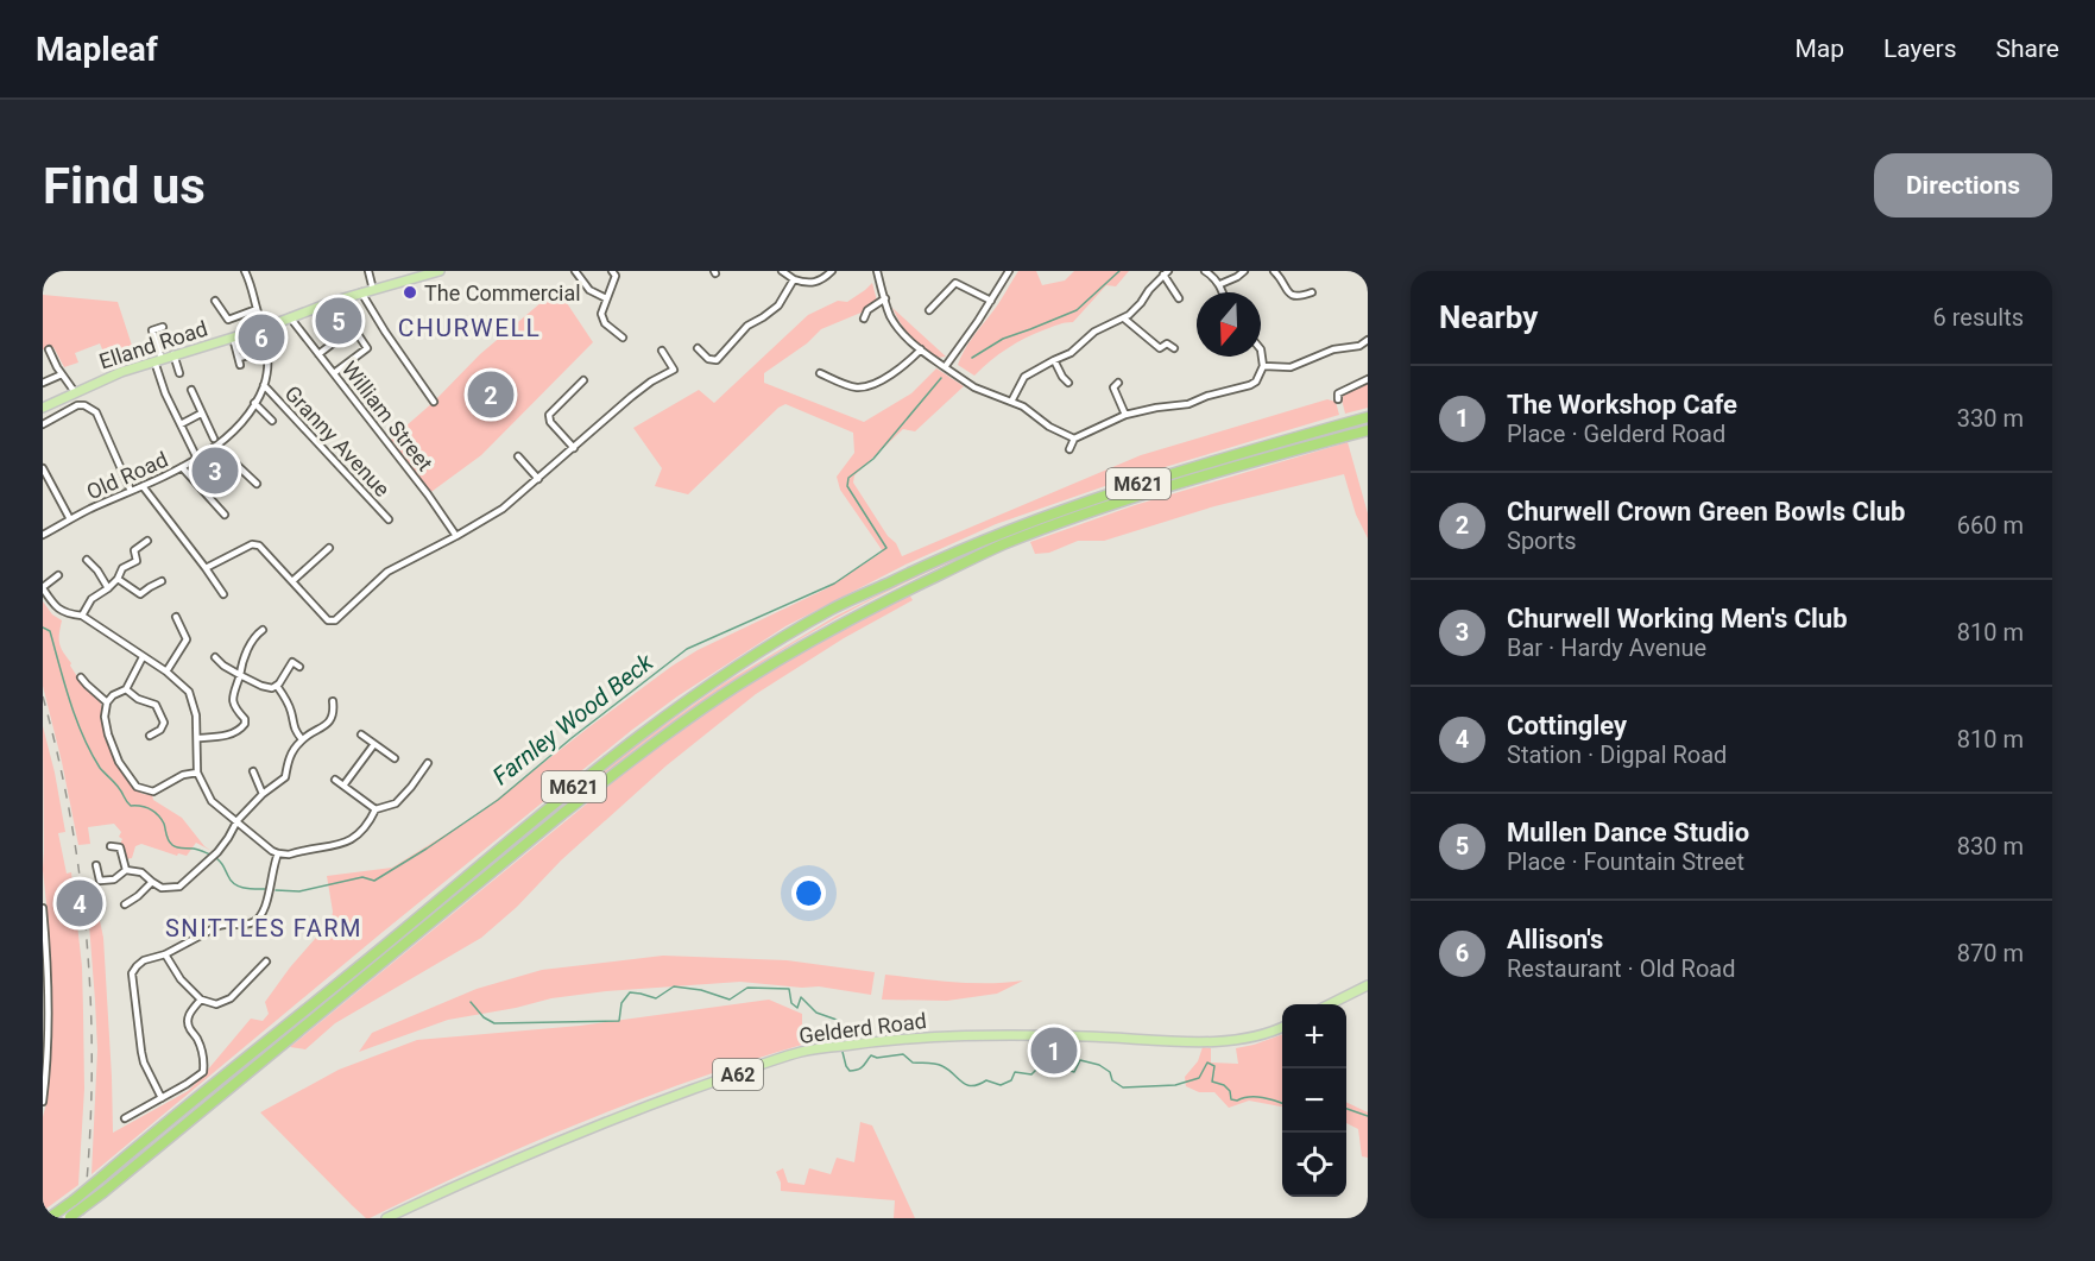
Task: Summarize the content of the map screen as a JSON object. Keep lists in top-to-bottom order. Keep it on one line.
{"streets":{"highway":["M621"],"main road":["Elland Road","Gelderd Road","A62"],"street":["William Street","Granny Avenue","Old Road"]},"crossings":[["Elland Road","William Street"],["Elland Road","Old Road"],["Granny Avenue","Old Road"]],"districts":["CHURWELL","SNITTLES FARM"],"water":["Farnley Wood Beck"],"places":["The Commercial"],"north":"bottom","page":{"header":"Mapleaf","nav":["Map","Layers","Share"],"buttons":"Directions","title":"Find us","heading":["Nearby","6 results"],"pins":["5","6","2","3","4","1"],"list":[{"mark":"1","name":"The Workshop Cafe","note":"Place · Gelderd Road","value":"330 m"},{"mark":"2","name":"Churwell Crown Green Bowls Club","note":"Sports","value":"660 m"},{"mark":"3","name":"Churwell Working Men's Club","note":"Bar · Hardy Avenue","value":"810 m"},{"mark":"4","name":"Cottingley","note":"Station · Digpal Road","value":"810 m"},{"mark":"5","name":"Mullen Dance Studio","note":"Place · Fountain Street","value":"830 m"},{"mark":"6","name":"Allison's","note":"Restaurant · Old Road","value":"870 m"}],"map_buttons":["+","−"]}}
